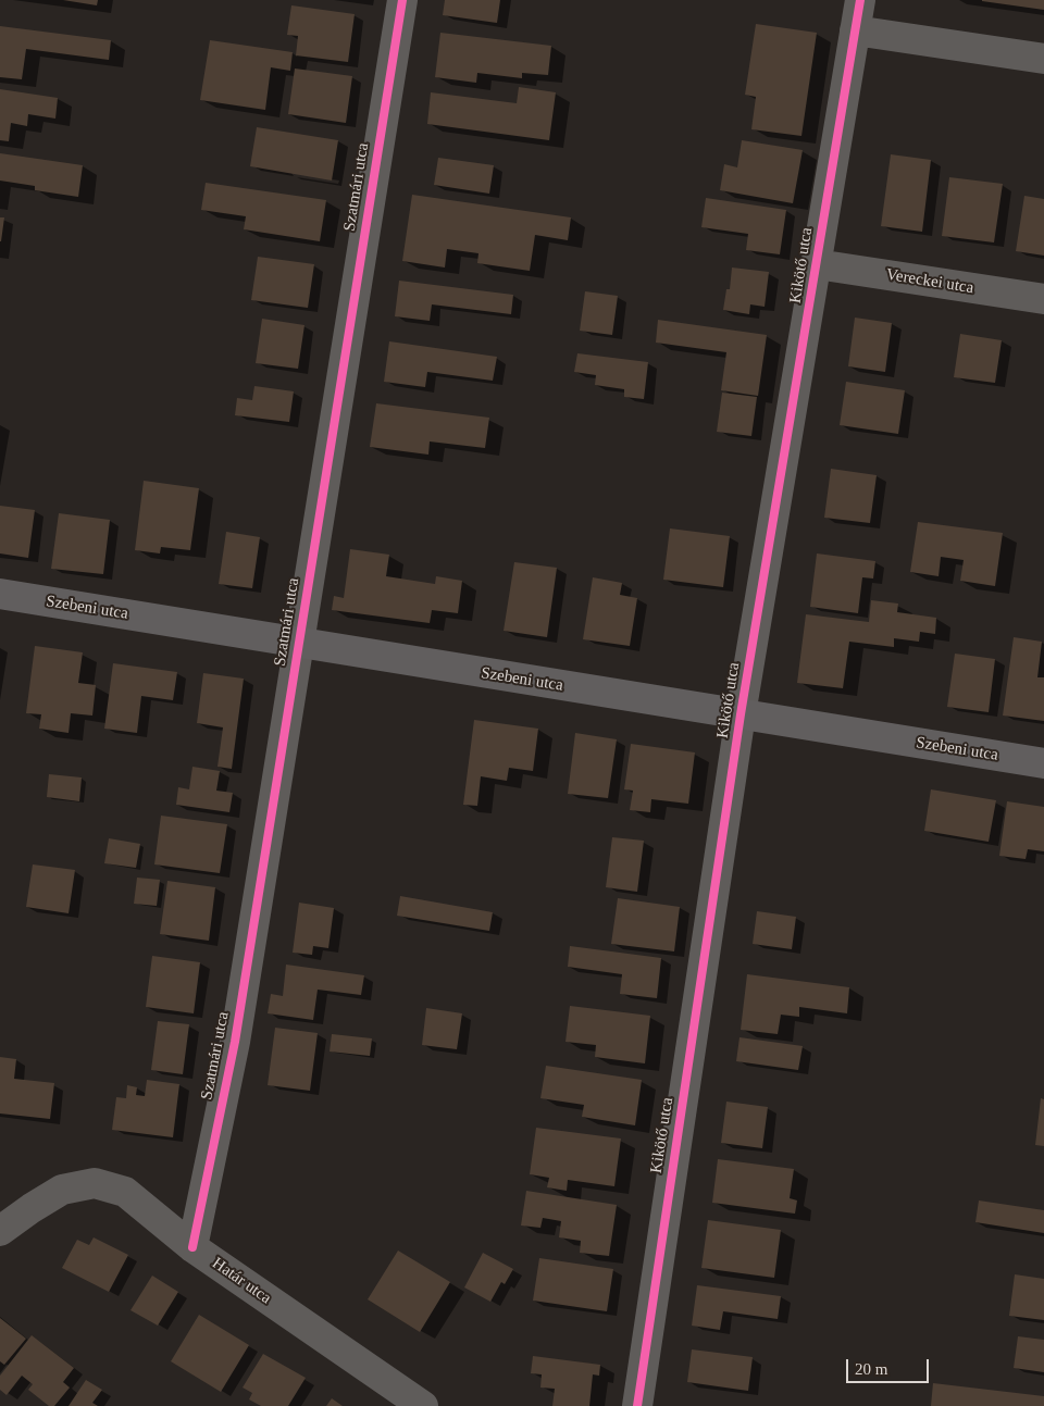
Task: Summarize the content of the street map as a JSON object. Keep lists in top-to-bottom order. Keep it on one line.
{"streets":{"street":["Szatmári utca","Kikötő utca","Vereckei utca","Szebeni utca","Határ utca"]},"crossings":[["Szatmári utca","Szebeni utca"],["Szatmári utca","Határ utca"],["Kikötő utca","Vereckei utca"],["Kikötő utca","Szebeni utca"]],"scale_bar":"20 m"}
